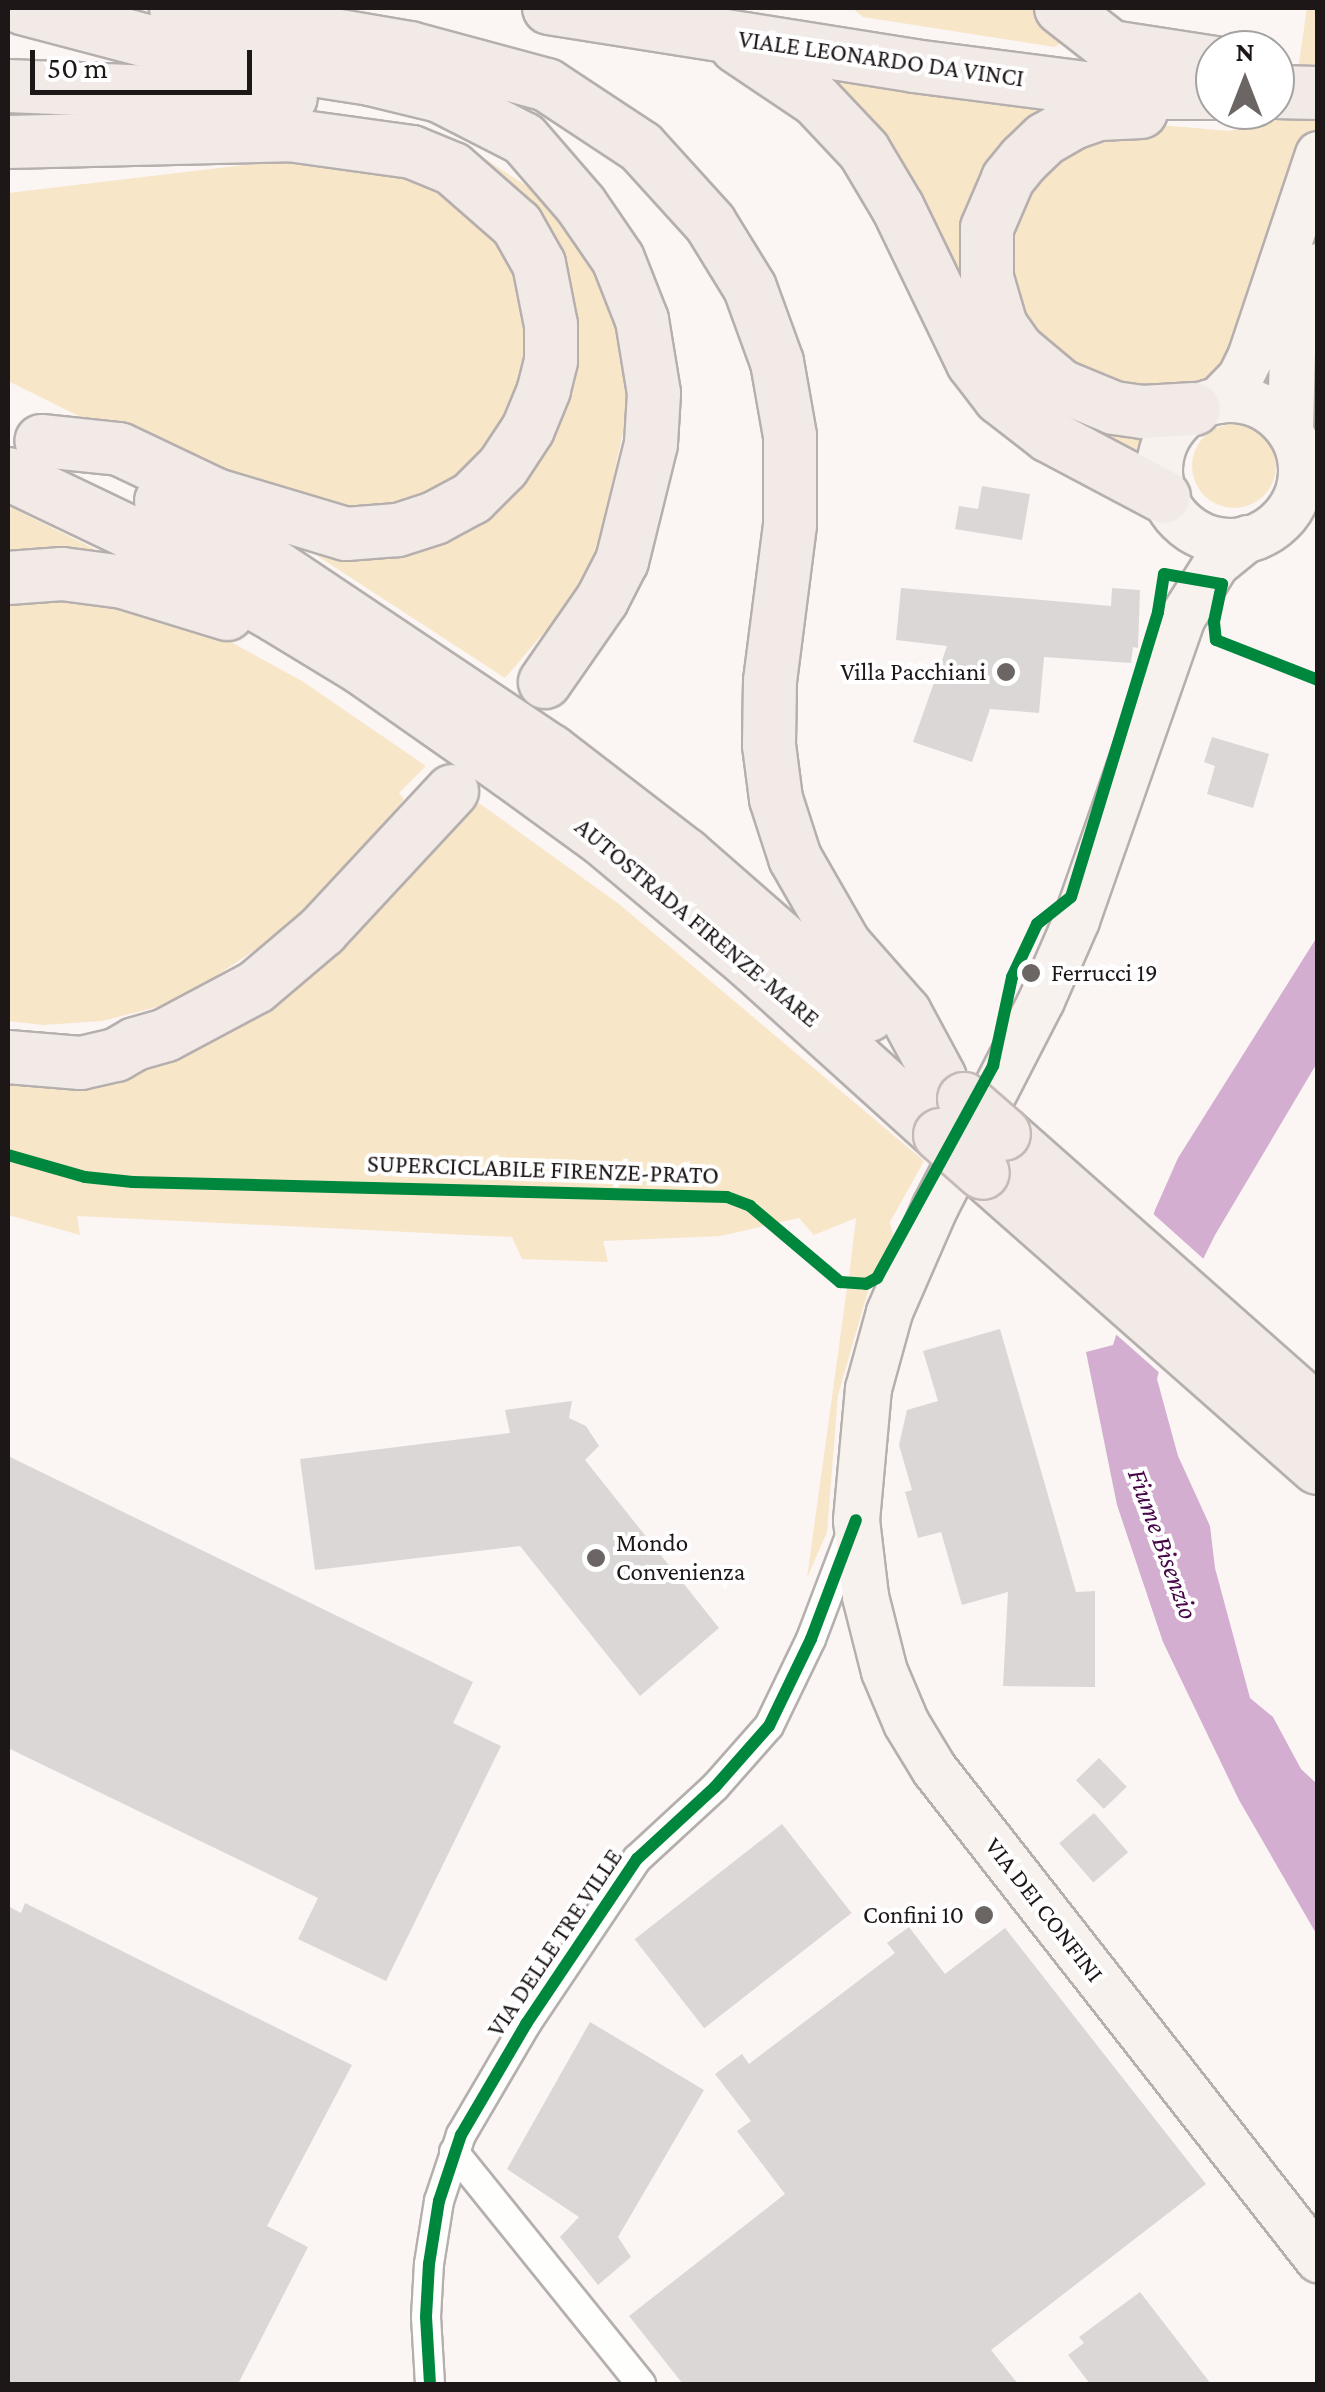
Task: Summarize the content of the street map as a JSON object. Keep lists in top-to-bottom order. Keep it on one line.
{"streets":{"highway":["VIALE LEONARDO DA VINCI","AUTOSTRADA FIRENZE-MARE"],"main road":["VIA DEI CONFINI"],"street":["VIA DELLE TRE VILLE"],"cycle path":["SUPERCICLABILE FIRENZE-PRATO"]},"crossings":[["VIA DEI CONFINI","VIA DELLE TRE VILLE"]],"water":["Fiume Bisenzio"],"places":["Villa Pacchiani","Ferrucci 19","Mondo Convenienza","Confini 10"],"scale_bar":"50 m","north":"top"}
